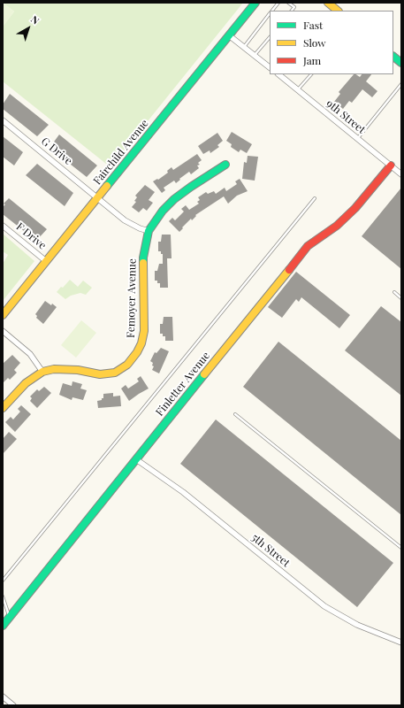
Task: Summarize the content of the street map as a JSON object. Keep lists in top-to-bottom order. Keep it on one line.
{"streets":{"street":["9th Street","G Drive","Fairchild Avenue","F Drive","Femoyer Avenue","Finletter Avenue","5th Street"]},"crossings":[["9th Street","Finletter Avenue"],["G Drive","Fairchild Avenue"],["G Drive","Femoyer Avenue"],["Fairchild Avenue","F Drive"],["Finletter Avenue","5th Street"]],"legend":["Fast","Slow","Jam"],"north":"top right"}
